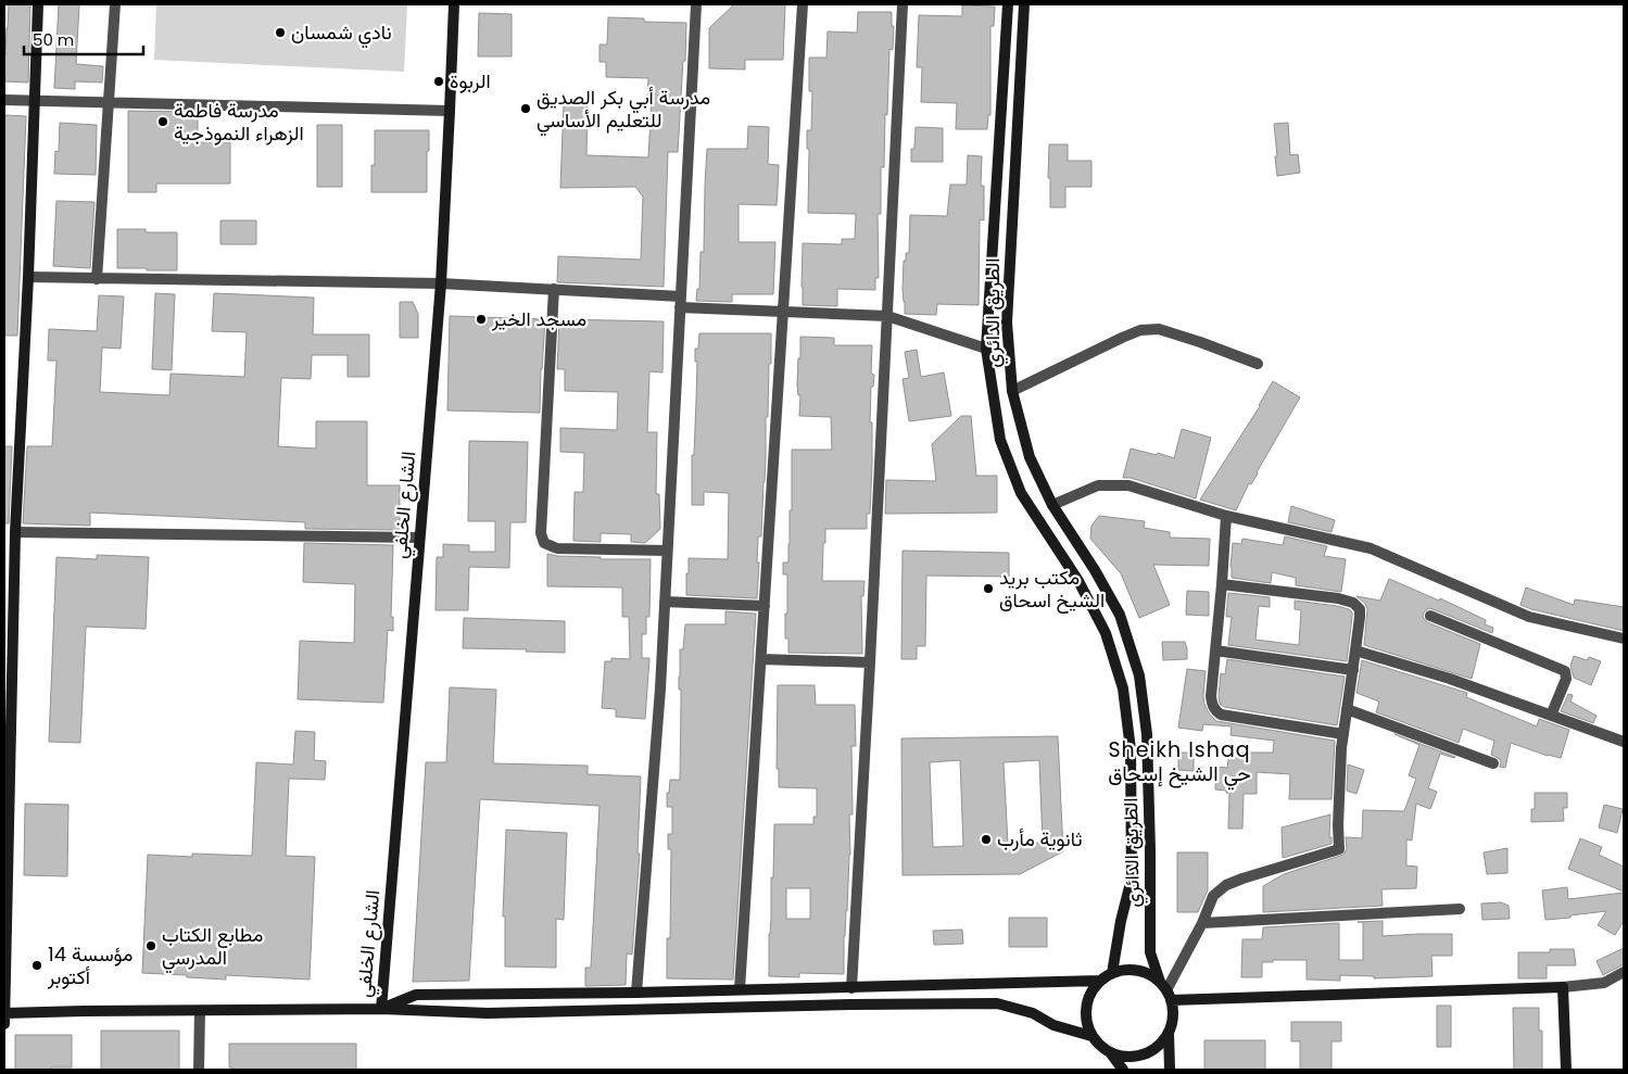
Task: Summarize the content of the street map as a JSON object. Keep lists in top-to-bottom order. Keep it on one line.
{"streets":{"street":["الطريق الدائري","الشارع الخلفي"]},"districts":["Sheikh Ishaq حي الشيخ إسحاق"],"places":["نادي شمسان","الربوة","مدرسة أبي بكر الصديق للتعليم الأساسي","مدرسة فاطمة الزهراء النموذجية","مسجد الخير","مكتب بريد الشيخ اسحاق","ثانوية مأرب","مطابع الكتاب المدرسي","مؤسسة 14 أكتوبر"],"scale_bar":"50 m"}
